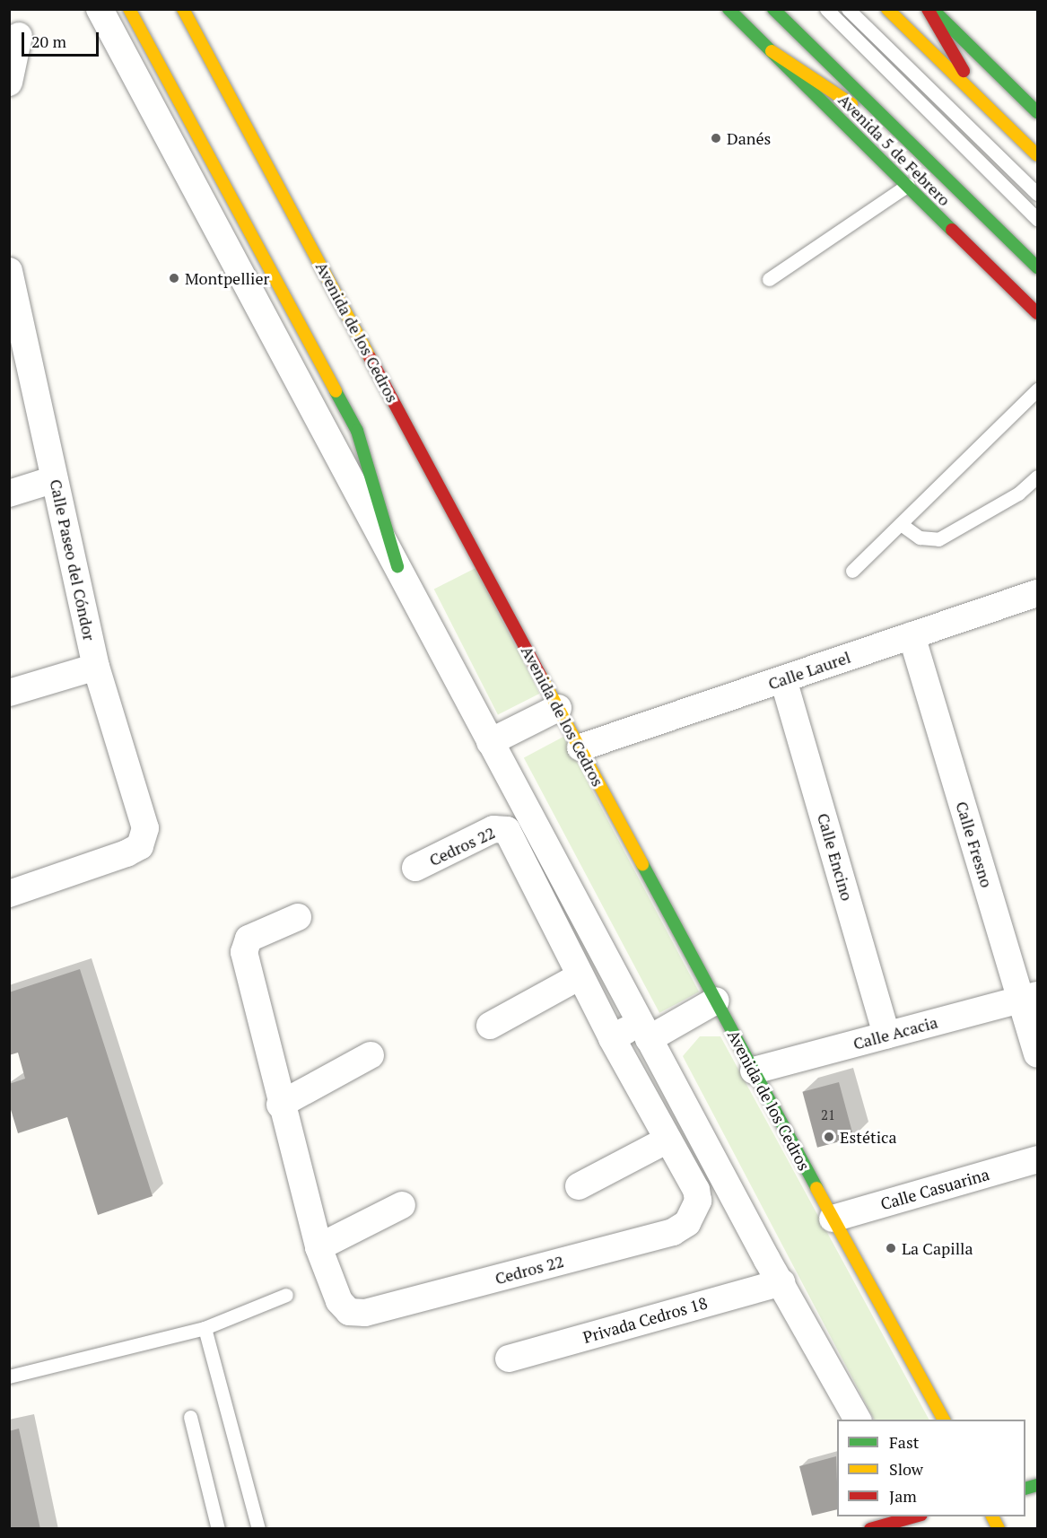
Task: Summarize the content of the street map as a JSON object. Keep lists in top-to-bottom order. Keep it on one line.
{"streets":{"main road":["Avenida 5 de Febrero","Avenida de los Cedros"],"street":["Calle Paseo del Cóndor","Calle Laurel","Calle Fresno","Cedros 22","Calle Encino","Calle Acacia","Calle Casuarina","Privada Cedros 18"]},"crossings":[["Avenida de los Cedros","Calle Laurel"],["Avenida de los Cedros","Calle Acacia"],["Avenida de los Cedros","Calle Casuarina"],["Calle Laurel","Calle Fresno"],["Calle Laurel","Calle Encino"],["Calle Fresno","Calle Acacia"],["Calle Encino","Calle Acacia"]],"places":["Danés","Montpellier","Estética","La Capilla"],"house_numbers":["21"],"legend":["Fast","Slow","Jam"],"scale_bar":"20 m"}
